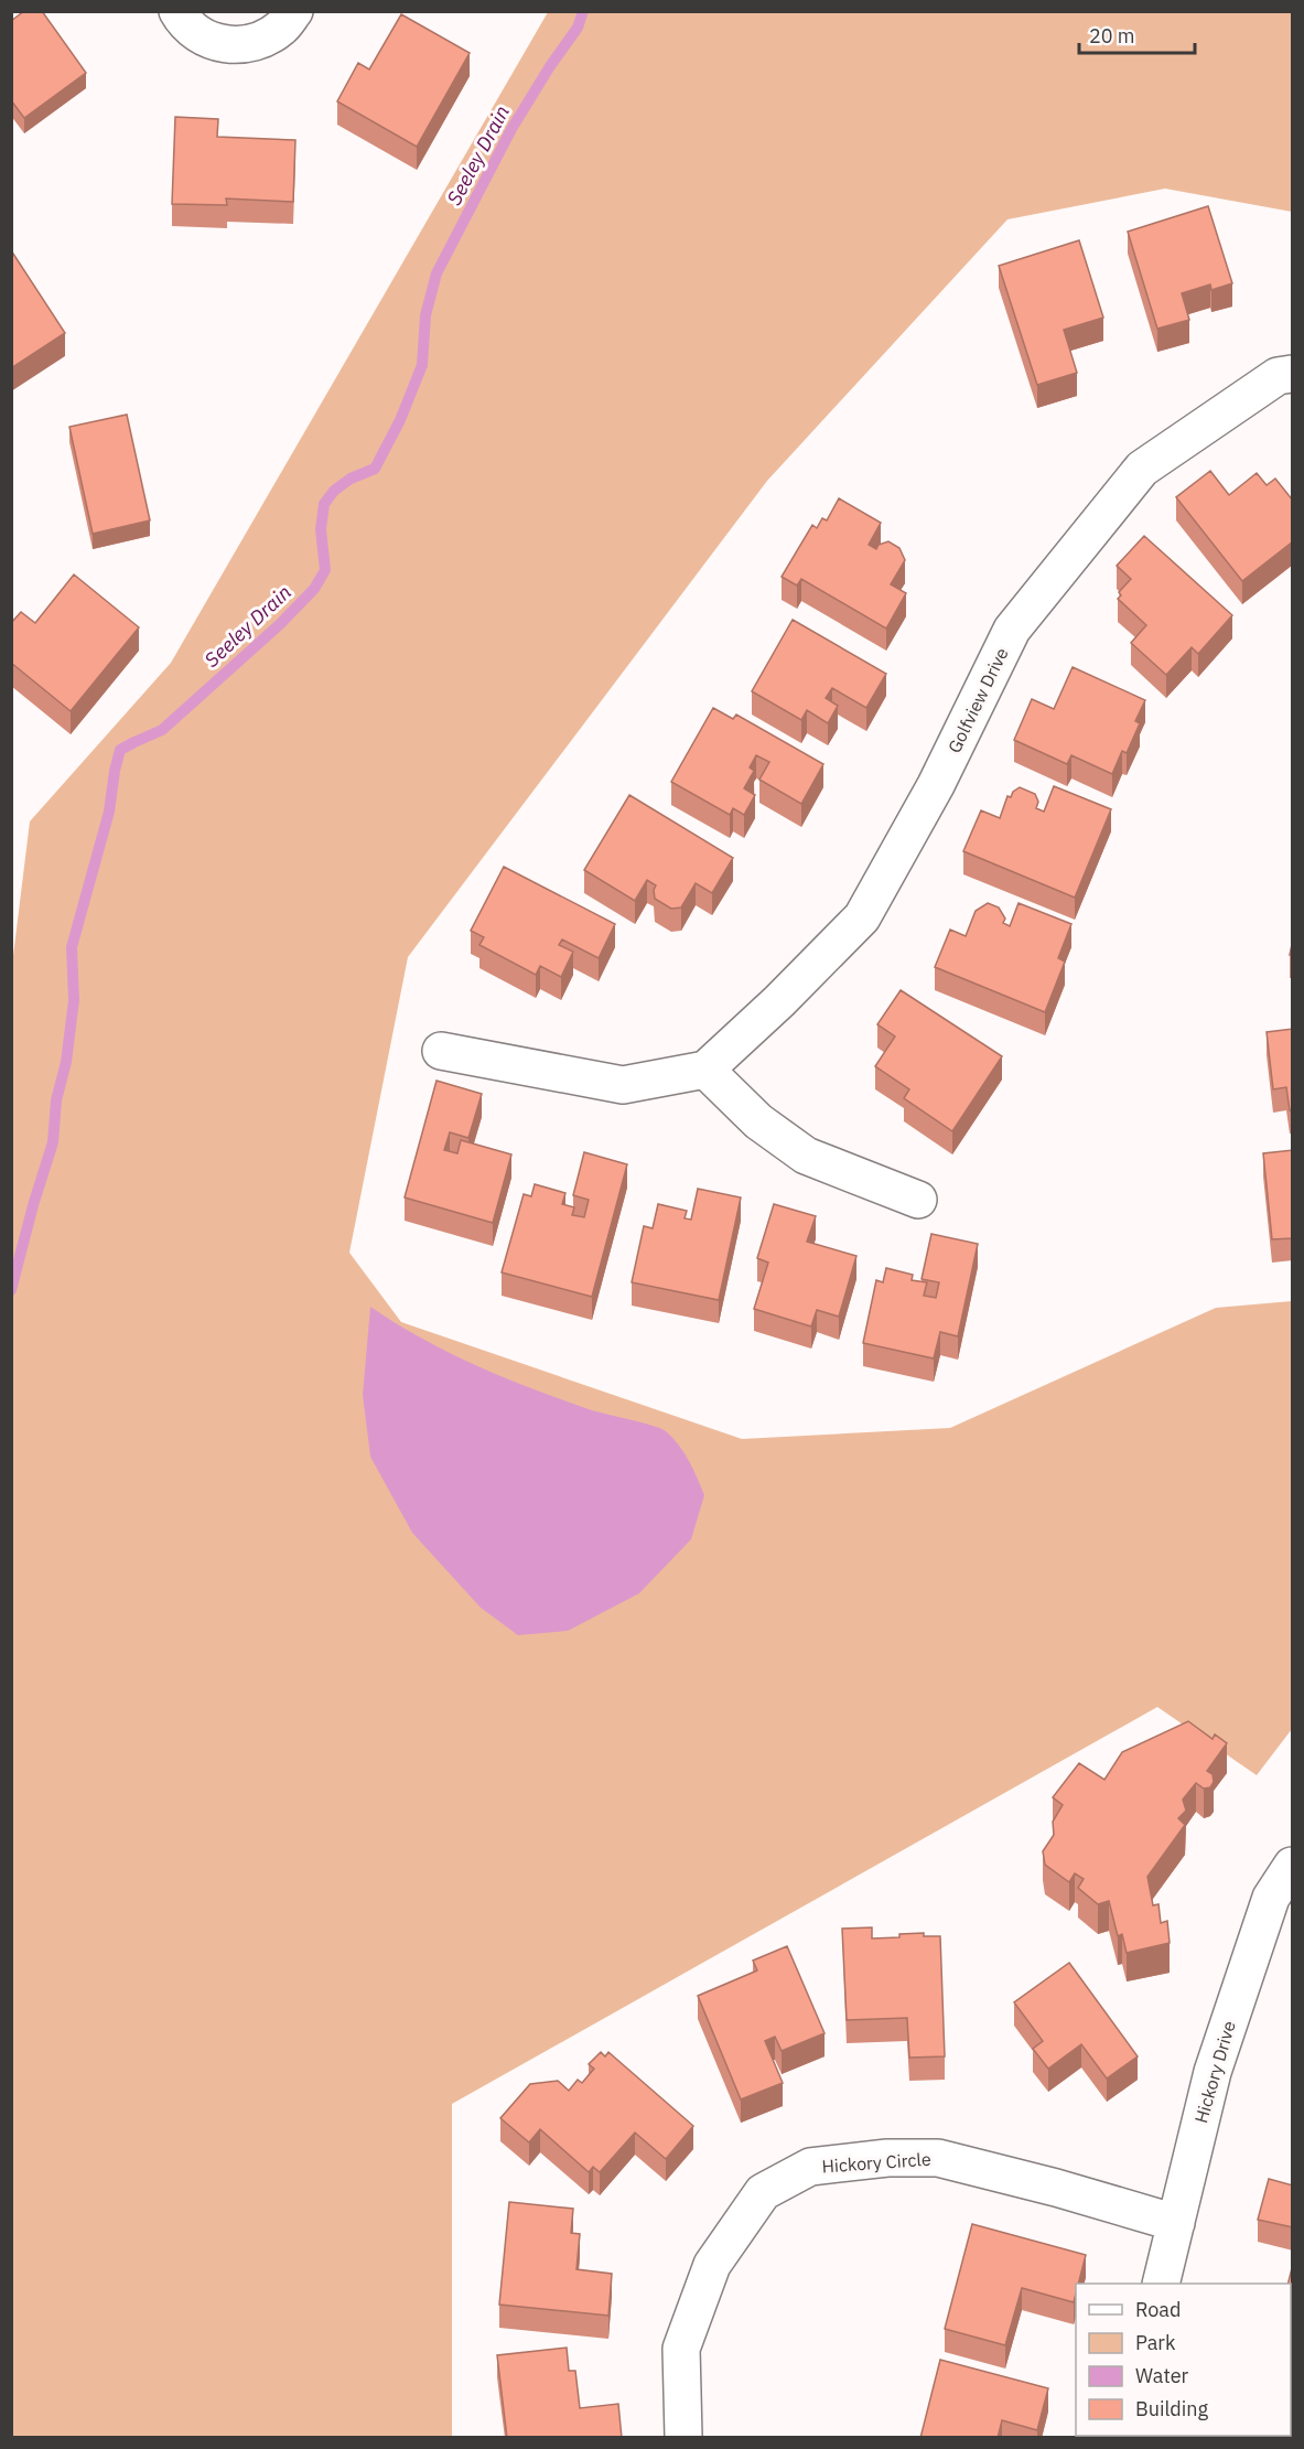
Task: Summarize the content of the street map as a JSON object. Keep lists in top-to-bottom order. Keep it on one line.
{"streets":{"street":["Golfview Drive","Hickory Drive","Hickory Circle"]},"crossings":[["Hickory Drive","Hickory Circle"]],"water":["Seeley Drain"],"legend":["Road","Park","Water","Building"],"scale_bar":"20 m"}
